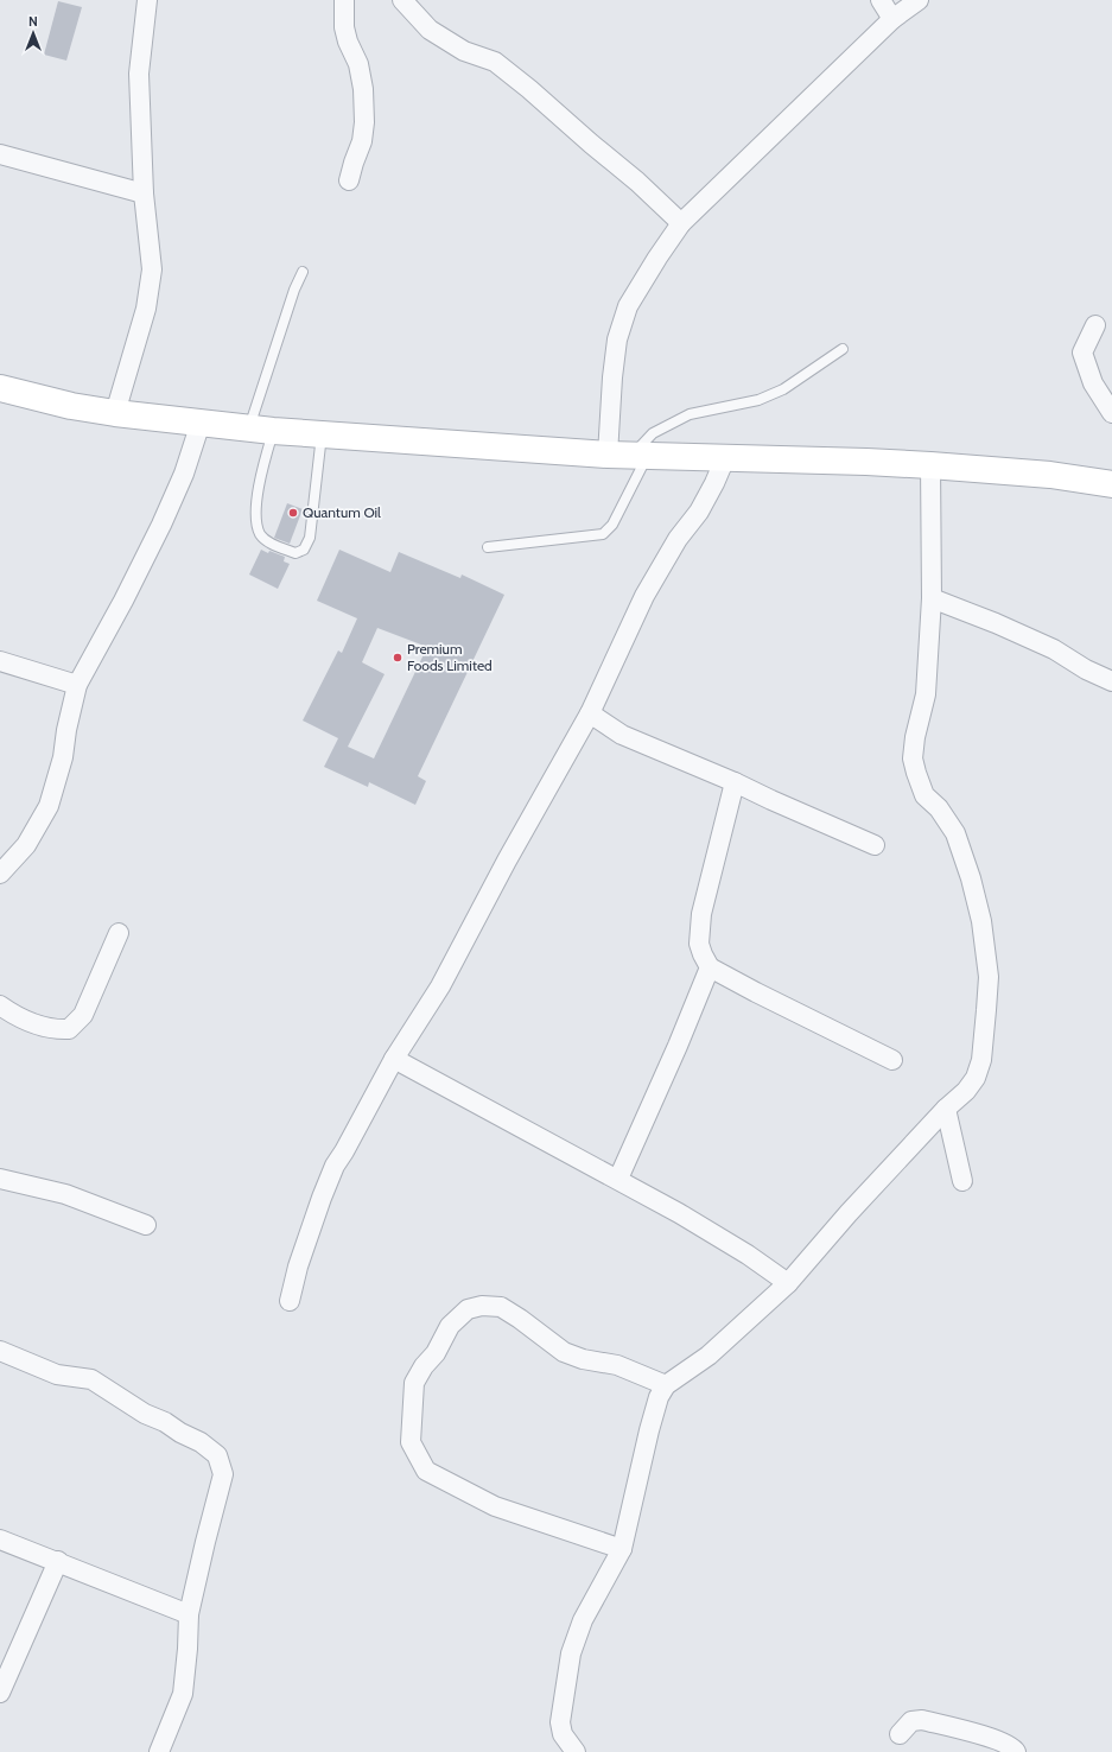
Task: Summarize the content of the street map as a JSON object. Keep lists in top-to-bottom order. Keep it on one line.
{"places":["Quantum Oil","Premium Foods Limited"],"north":"top"}
